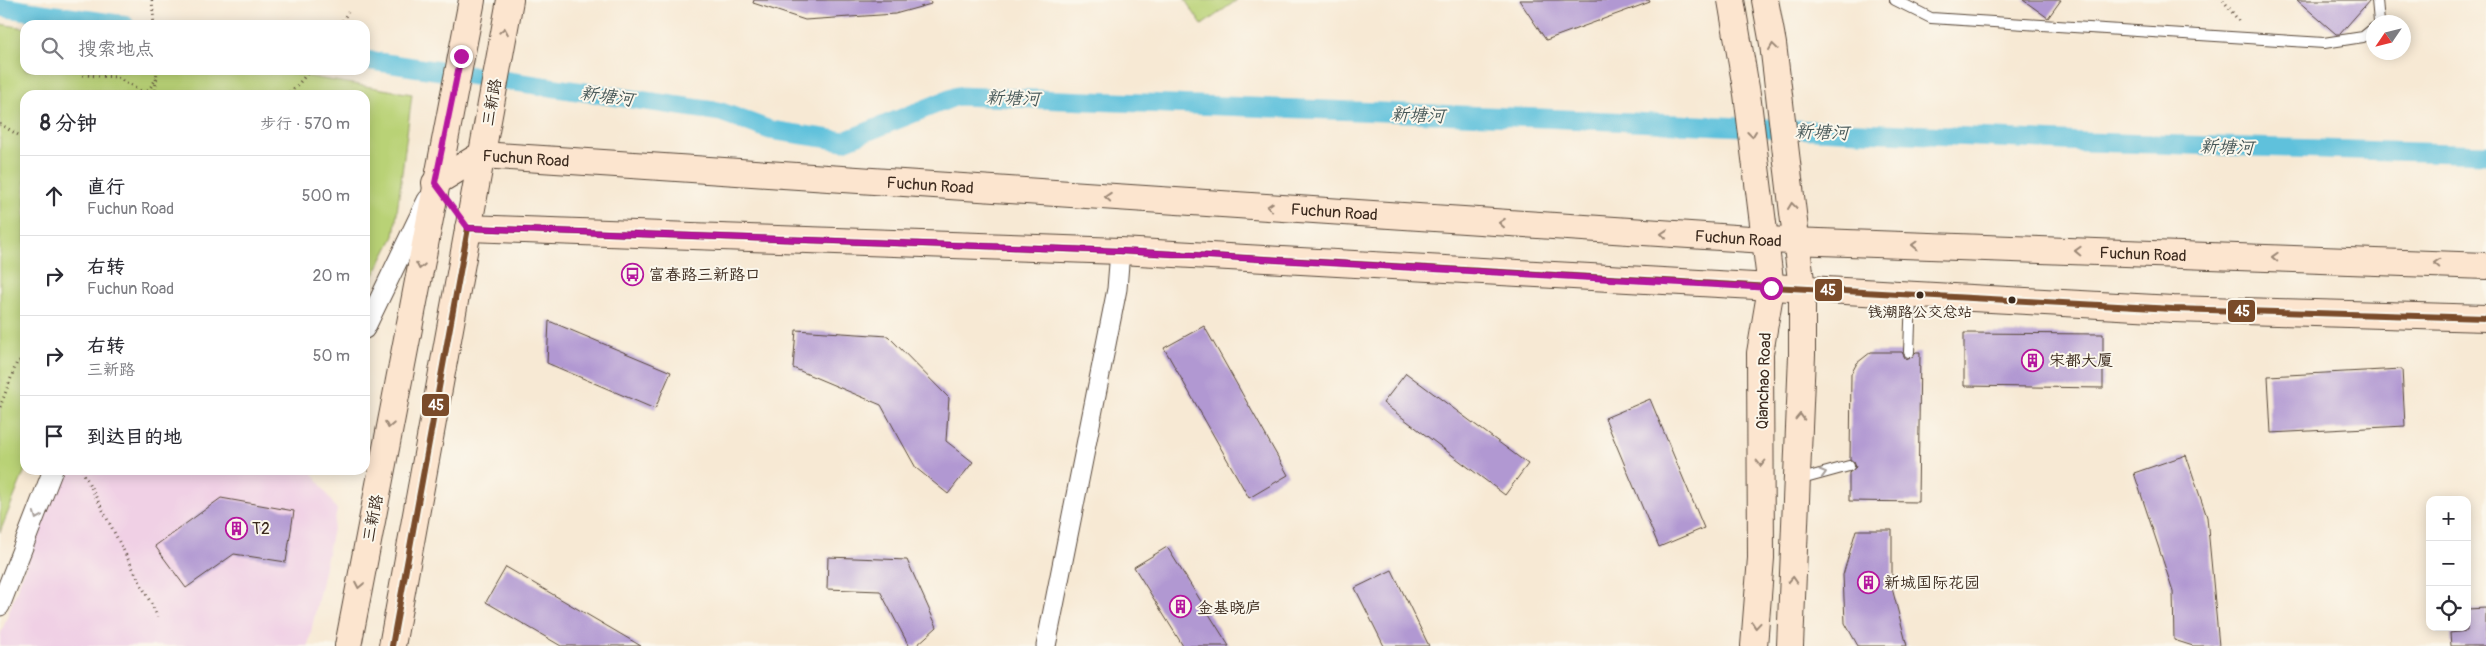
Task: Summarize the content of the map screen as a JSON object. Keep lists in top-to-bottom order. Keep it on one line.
{"streets":{"main road":["三新路","Fuchun Road","Qianchao Road"]},"crossings":[["三新路","Fuchun Road"],["Fuchun Road","Qianchao Road"]],"water":["新塘河"],"places":{"bus stop":["富春路三新路口"],"other":["钱潮路公交总站"],"building":["宋都大厦","T2","新城国际花园","金基晓庐"]},"lines":["transit line 45"],"north":"bottom left","page":{"search":"搜索地点","heading":["8 分钟","步行 · 570 m"],"list":[["直行","Fuchun Road","500 m"],["右转","Fuchun Road","20 m"],["右转","三新路","50 m"],"到达目的地"],"map_buttons":["+","−"]}}
